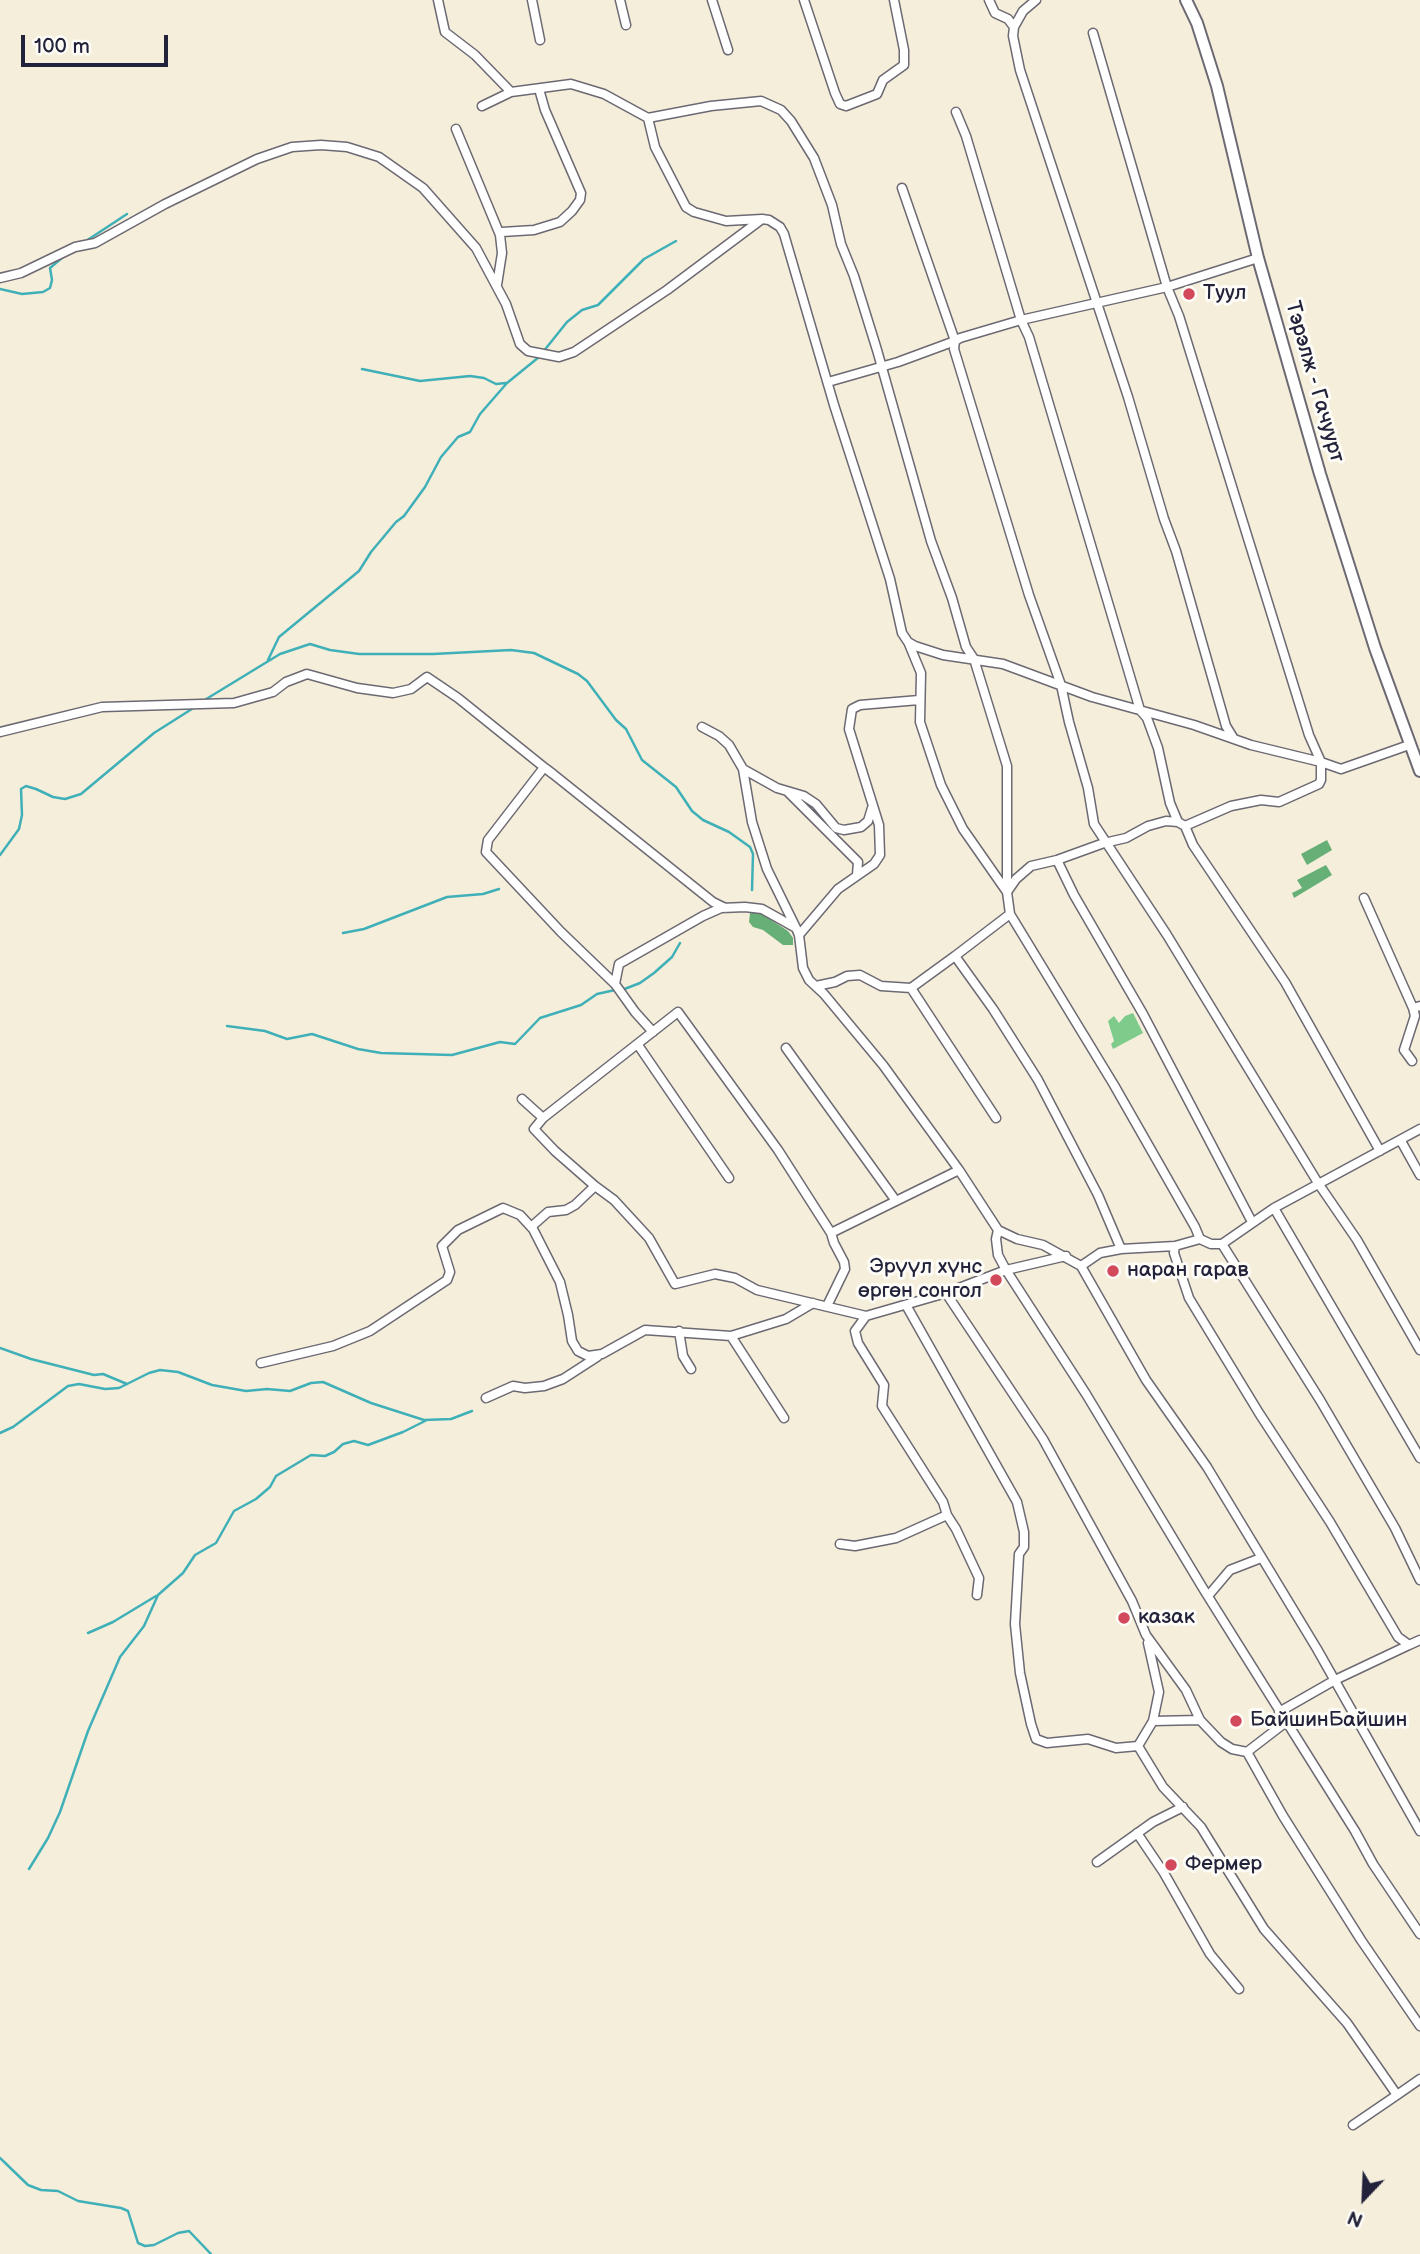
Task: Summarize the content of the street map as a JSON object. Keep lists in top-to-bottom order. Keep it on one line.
{"streets":{"main road":["Тэрэлж - Гачуурт"]},"places":["Туул","наран гарав","Эрүүл хүнс өргөн сонгол","казак","БайшинБайшин","Фермер"],"scale_bar":"100 m","north":"bottom left"}
